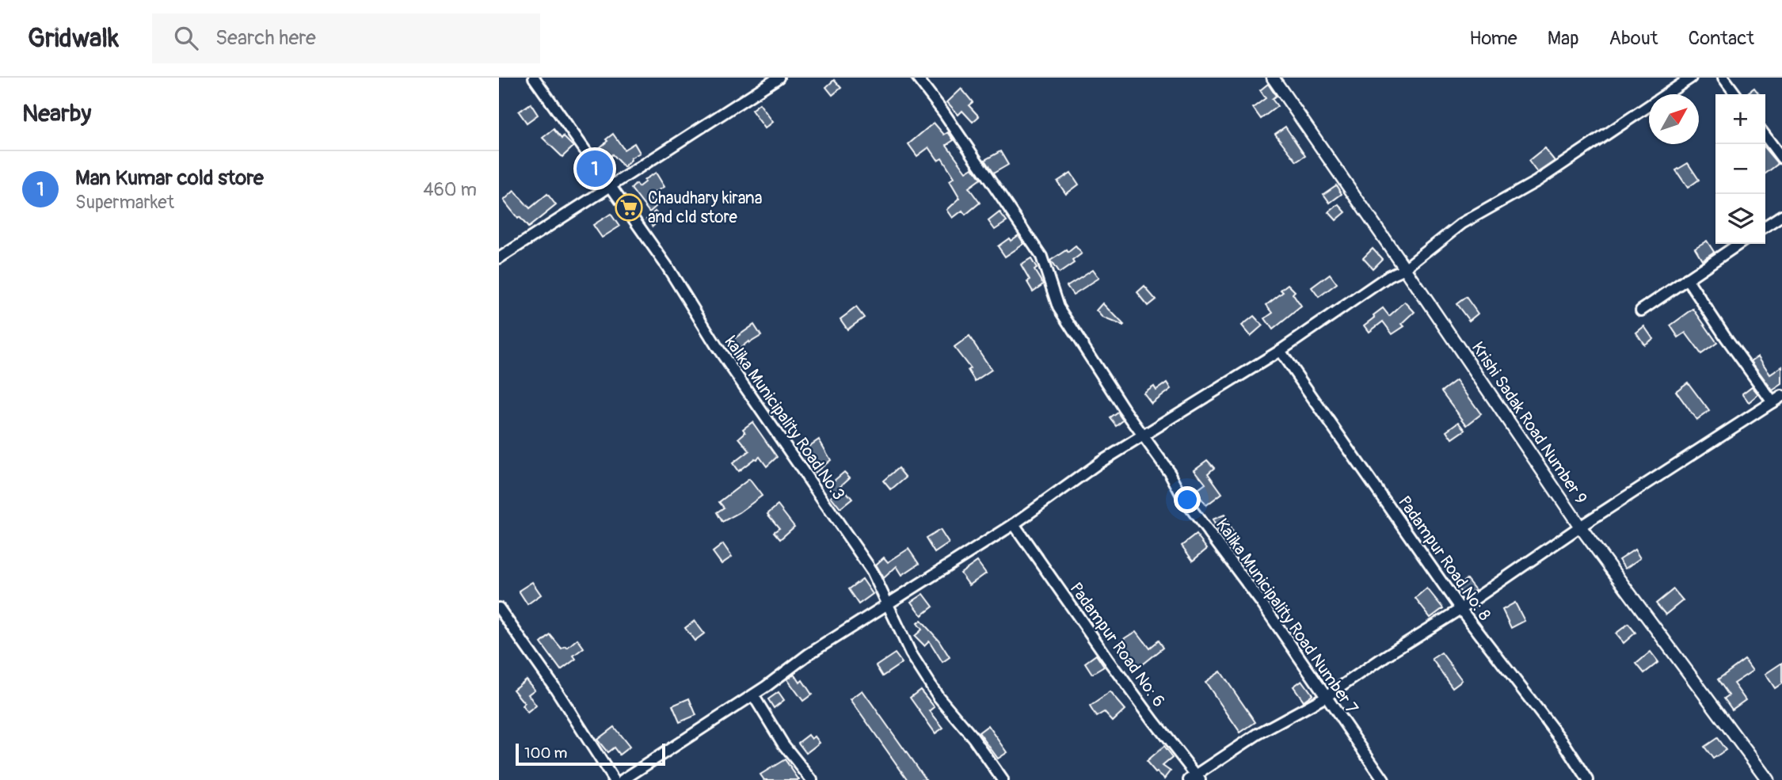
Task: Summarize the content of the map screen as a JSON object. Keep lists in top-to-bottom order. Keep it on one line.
{"streets":{"street":["kalika Municipality Road No.3","Krishi Sadak Road Number 9","Padampur Road No: 8","Kalika Municipality Road Number 7","Padampur Road No: 6"]},"places":{"supermarket":["Chaudhary kirana and cld store"]},"scale_bar":"100 m","north":"top right","page":{"header":"Gridwalk","search":"Search here","nav":["Home","Map","About","Contact"],"heading":"Nearby","map_buttons":["+","−"],"pins":"1","list":[{"mark":"1","name":"Man Kumar cold store","note":"Supermarket","value":"460 m"}],"scale":"100 m"}}
